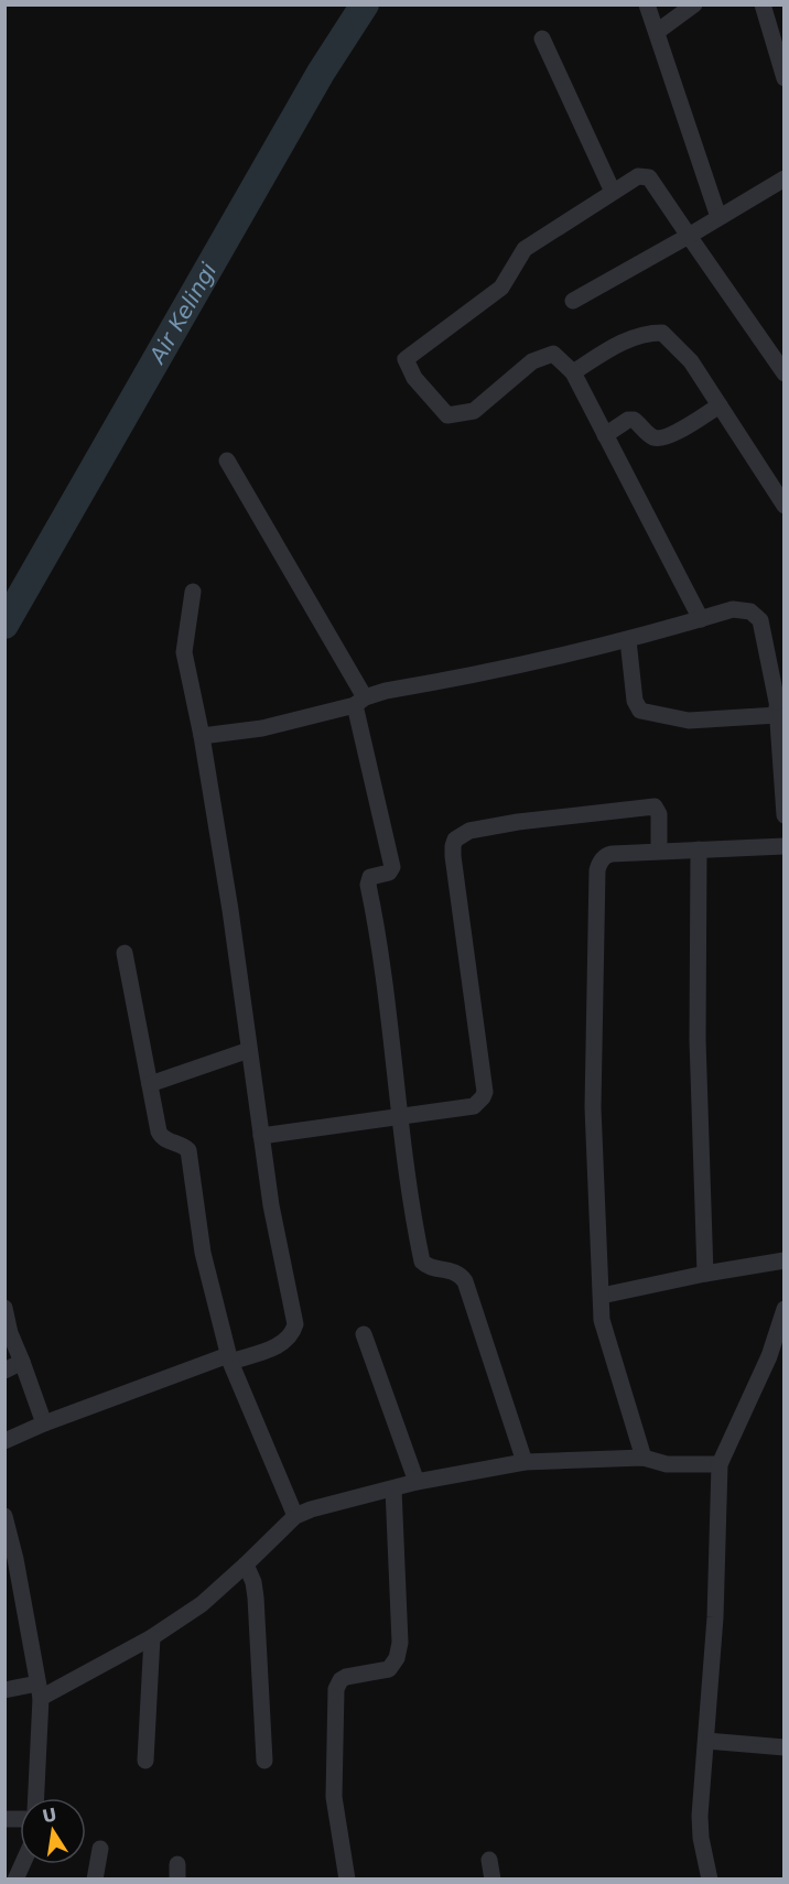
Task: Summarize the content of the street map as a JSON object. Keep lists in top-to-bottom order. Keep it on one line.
{"water":["Air Kelingi"],"north":"top"}
